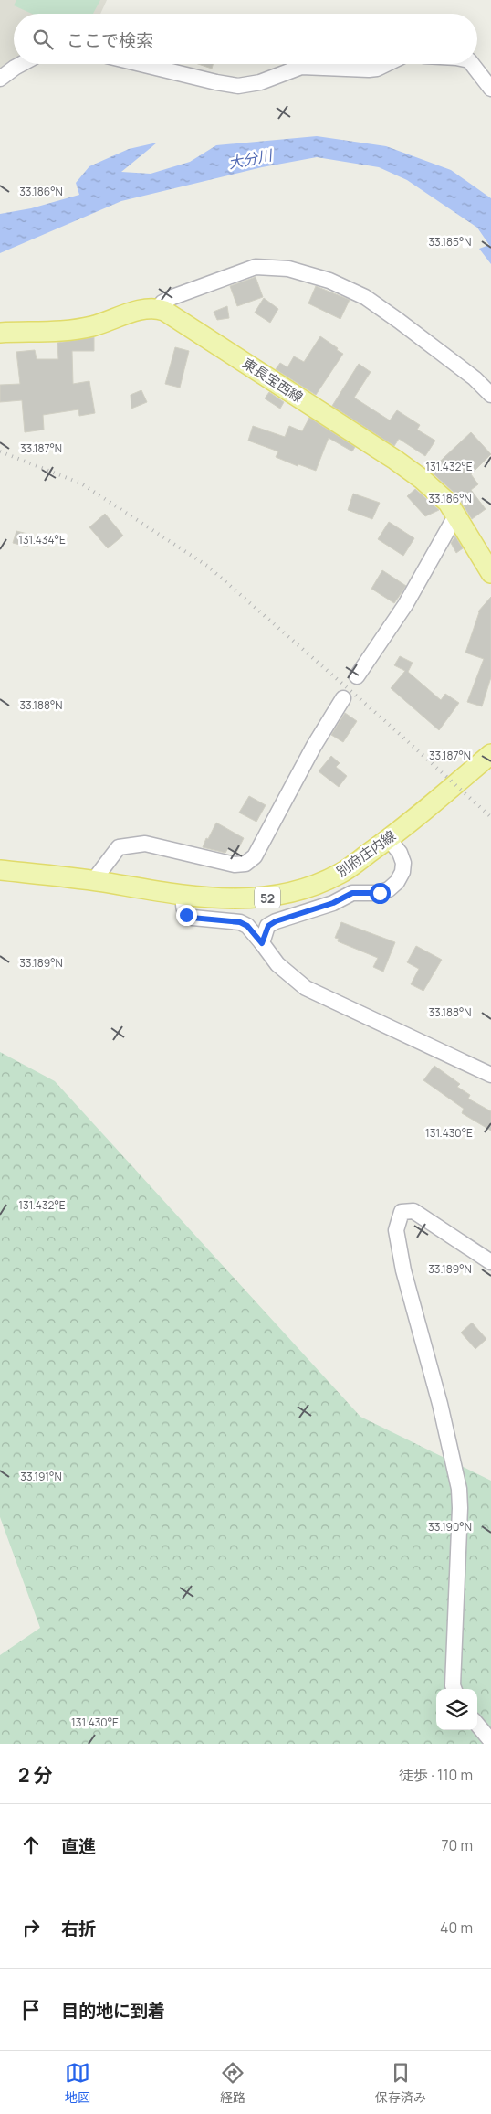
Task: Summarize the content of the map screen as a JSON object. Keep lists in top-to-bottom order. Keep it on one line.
{"streets":{"main road":["東長宝西線","別府庄内線","52"]},"water":["大分川"],"page":{"search":"ここで検索","heading":["2 分","徒歩 · 110 m"],"list":[["直進","70 m"],["右折","40 m"],"目的地に到着"],"nav":["地図","経路","保存済み"]},"coordinates":["33.186°N","33.185°N","33.187°N","131.432°E","131.434°E","33.188°N","33.189°N","131.430°E","33.191°N","33.190°N"]}
